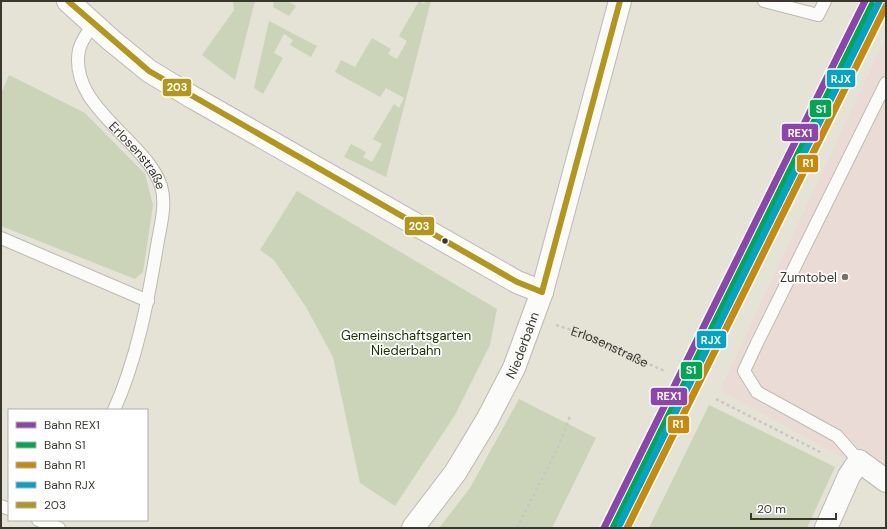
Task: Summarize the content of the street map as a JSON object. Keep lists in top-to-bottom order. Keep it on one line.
{"streets":{"street":["Niederbahn"],"lane":["Erlosenstraße"]},"parks":["Gemeinschaftsgarten Niederbahn"],"places":["Zumtobel"],"lines":["rail line REX1","transit line 203","rail line RJX","rail line S1","rail line R1"],"legend":["Bahn REX1","Bahn S1","Bahn R1","Bahn RJX","203"],"scale_bar":"20 m"}
